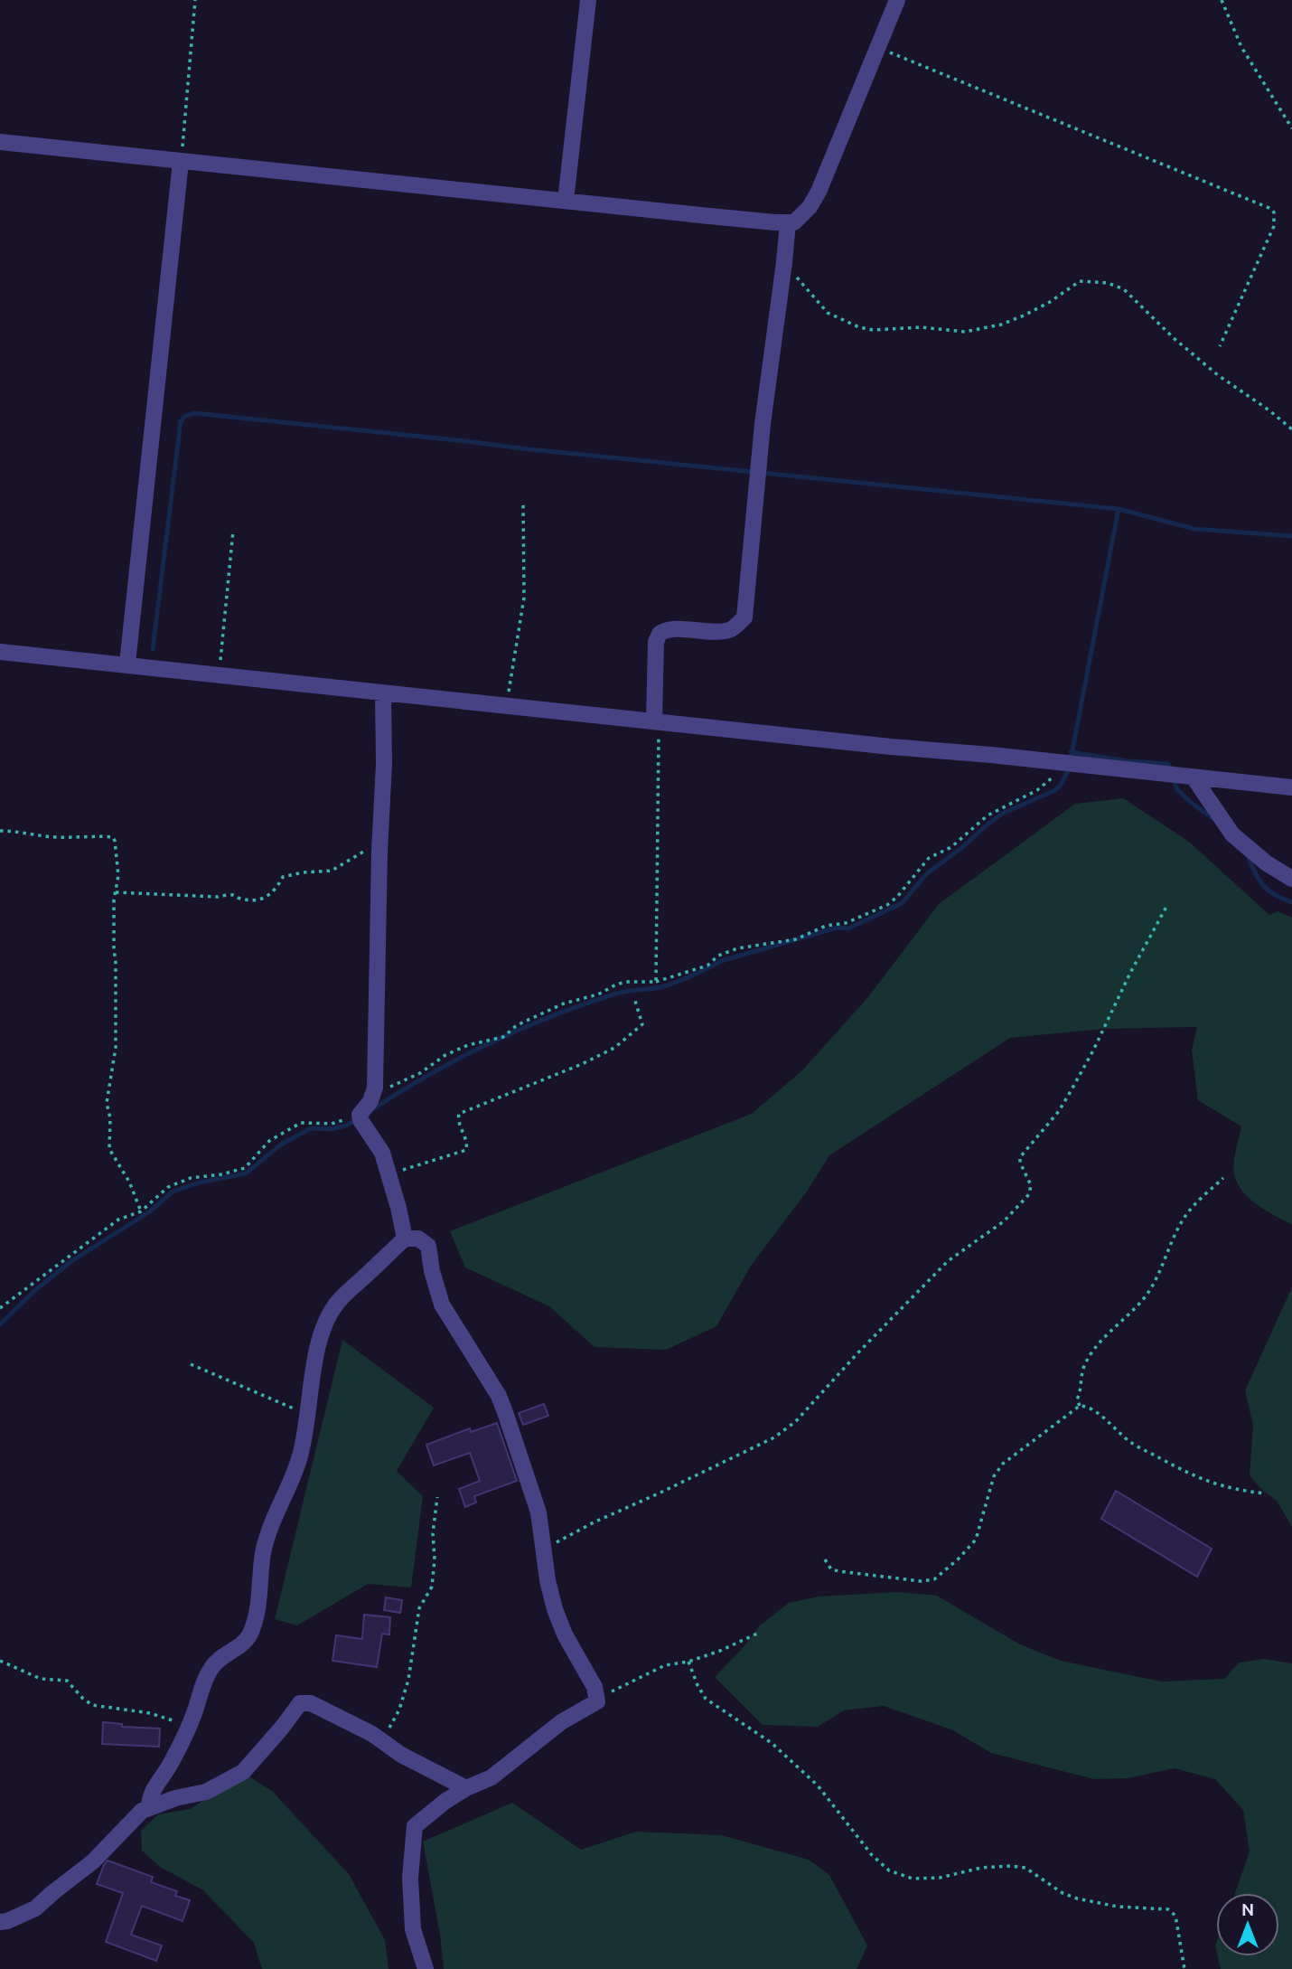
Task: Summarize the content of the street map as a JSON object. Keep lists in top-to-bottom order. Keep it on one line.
{"north":"top"}
